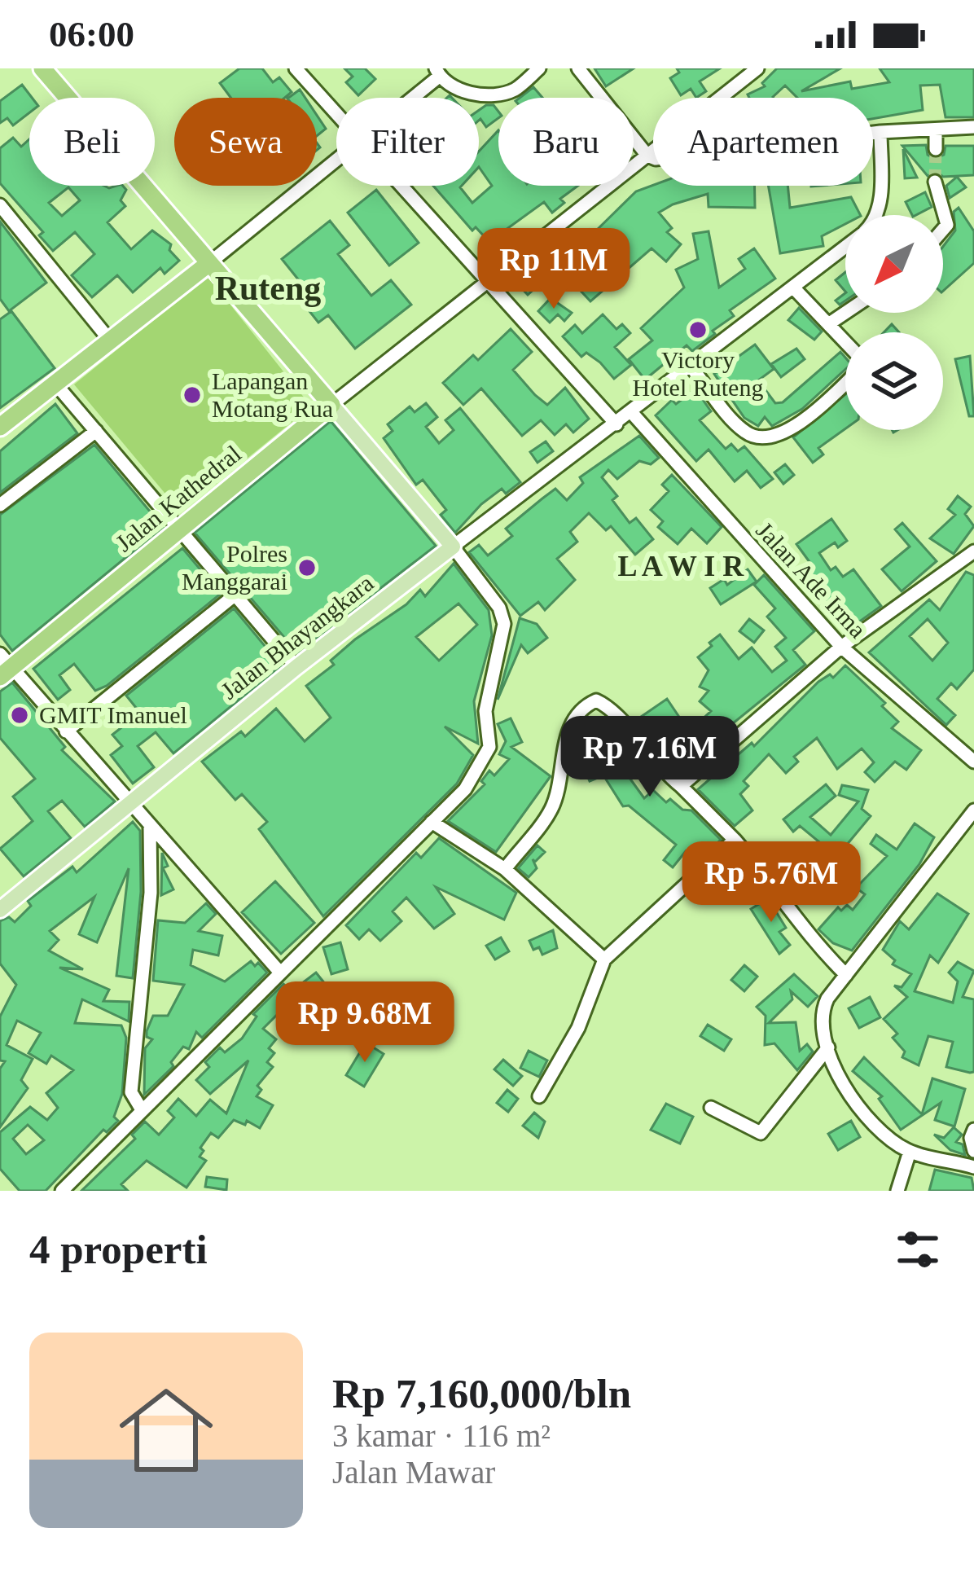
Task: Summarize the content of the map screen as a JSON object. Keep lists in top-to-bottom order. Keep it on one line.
{"streets":{"highway":["Jalan Kathedral"],"main road":["Jalan Bhayangkara"],"street":["Jalan Ade Irma"]},"crossings":[["Jalan Ade Irma","Jalan Bhayangkara"]],"districts":["Ruteng","L A W I R"],"places":["Victory Hotel Ruteng","Lapangan Motang Rua","Polres Manggarai","GMIT Imanuel"],"north":"bottom left","page":{"status":"06:00","chip":["Beli","Sewa","Filter","Baru","Apartemen"],"price":["Rp 11M","Rp 7.16M","Rp 5.76M","Rp 9.68M"],"heading":"4 properti","list":[{"name":"Rp 7,160,000/bln","note":"3 kamar · 116 m² · Jalan Mawar"}]}}
